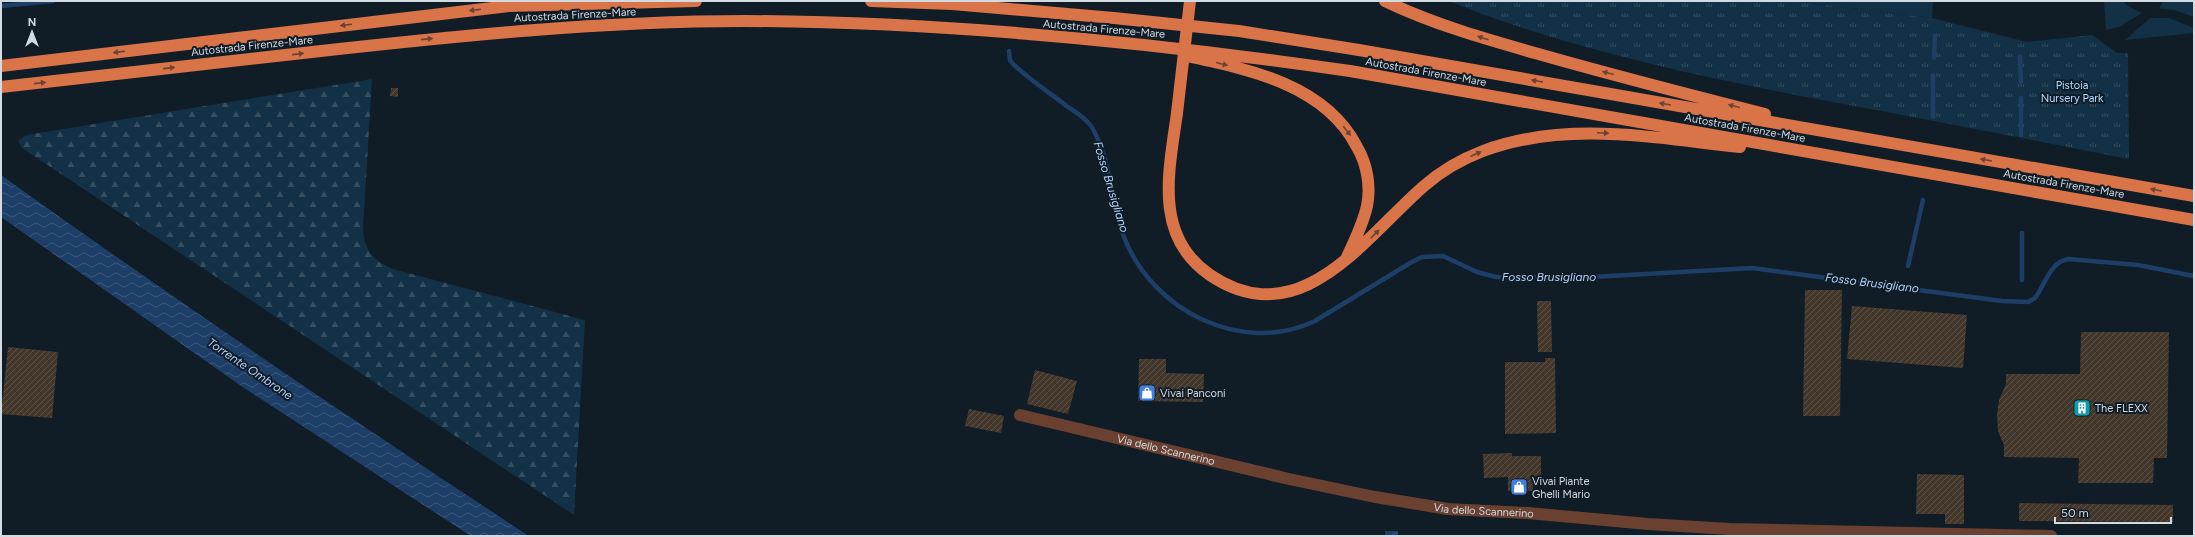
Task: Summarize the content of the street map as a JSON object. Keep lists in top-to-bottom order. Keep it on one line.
{"streets":{"highway":["Autostrada Firenze-Mare"],"street":["Via dello Scannerino"]},"water":["Fosso Brusigliano","Torrente Ombrone"],"parks":["Pistoia Nursery Park"],"places":{"shop":["Vivai Panconi","Vivai Piante Ghelli Mario"],"building":["The FLEXX"]},"scale_bar":"50 m","north":"top"}
